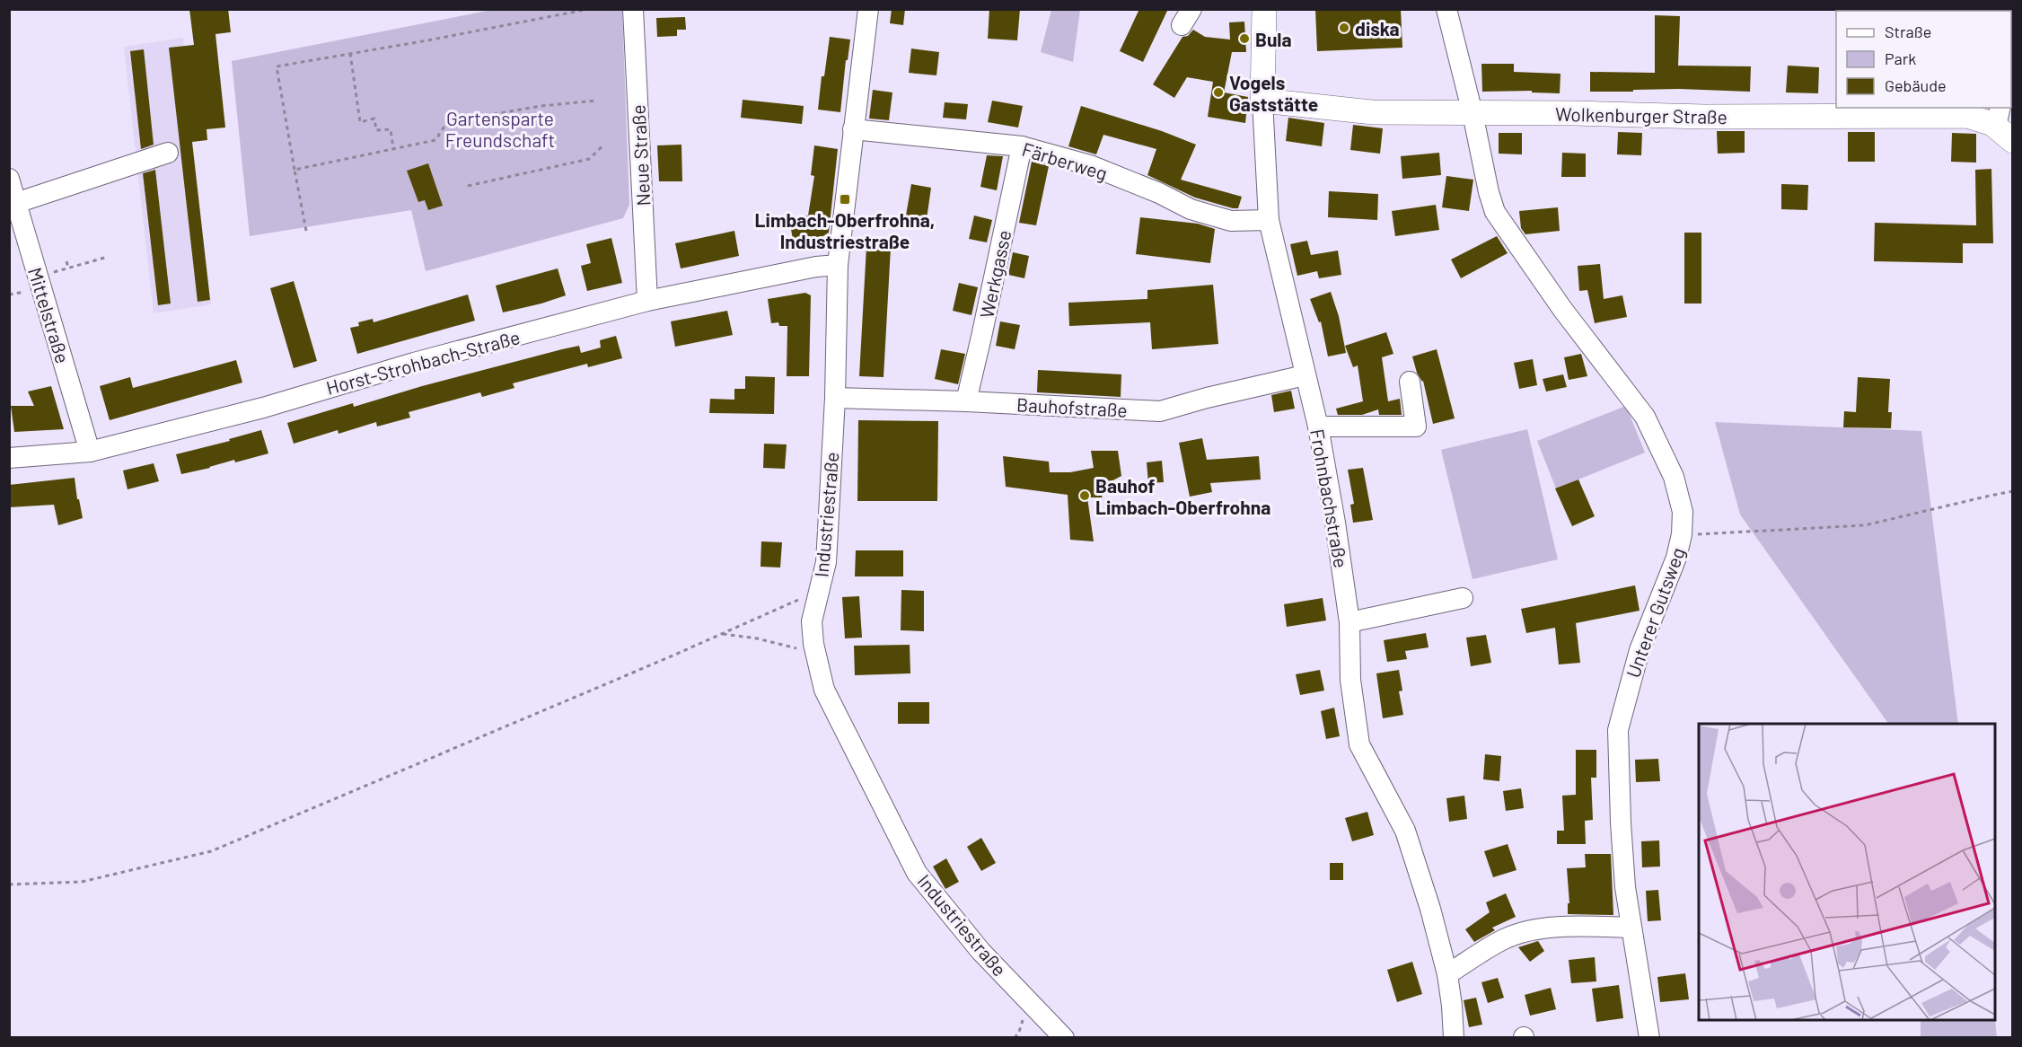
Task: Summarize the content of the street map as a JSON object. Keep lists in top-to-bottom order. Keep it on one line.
{"streets":{"main road":["Wolkenburger Straße","Frohnbachstraße"],"street":["Neue Straße","Färberweg","Werkgasse","Mittelstraße","Horst-Strohbach-Straße","Bauhofstraße","Industriestraße","Unterer Gutsweg"]},"crossings":[["Wolkenburger Straße","Frohnbachstraße"],["Wolkenburger Straße","Unterer Gutsweg"],["Neue Straße","Horst-Strohbach-Straße"],["Färberweg","Werkgasse"],["Färberweg","Frohnbachstraße"],["Färberweg","Industriestraße"],["Werkgasse","Bauhofstraße"],["Mittelstraße","Horst-Strohbach-Straße"],["Horst-Strohbach-Straße","Industriestraße"],["Bauhofstraße","Frohnbachstraße"],["Bauhofstraße","Industriestraße"]],"parks":["Gartensparte Freundschaft"],"places":{"other":["diska","Bula","Vogels Gaststätte","Bauhof Limbach-Oberfrohna"],"transit":["Limbach-Oberfrohna, Industriestraße"]},"legend":["Straße","Park","Gebäude"]}
